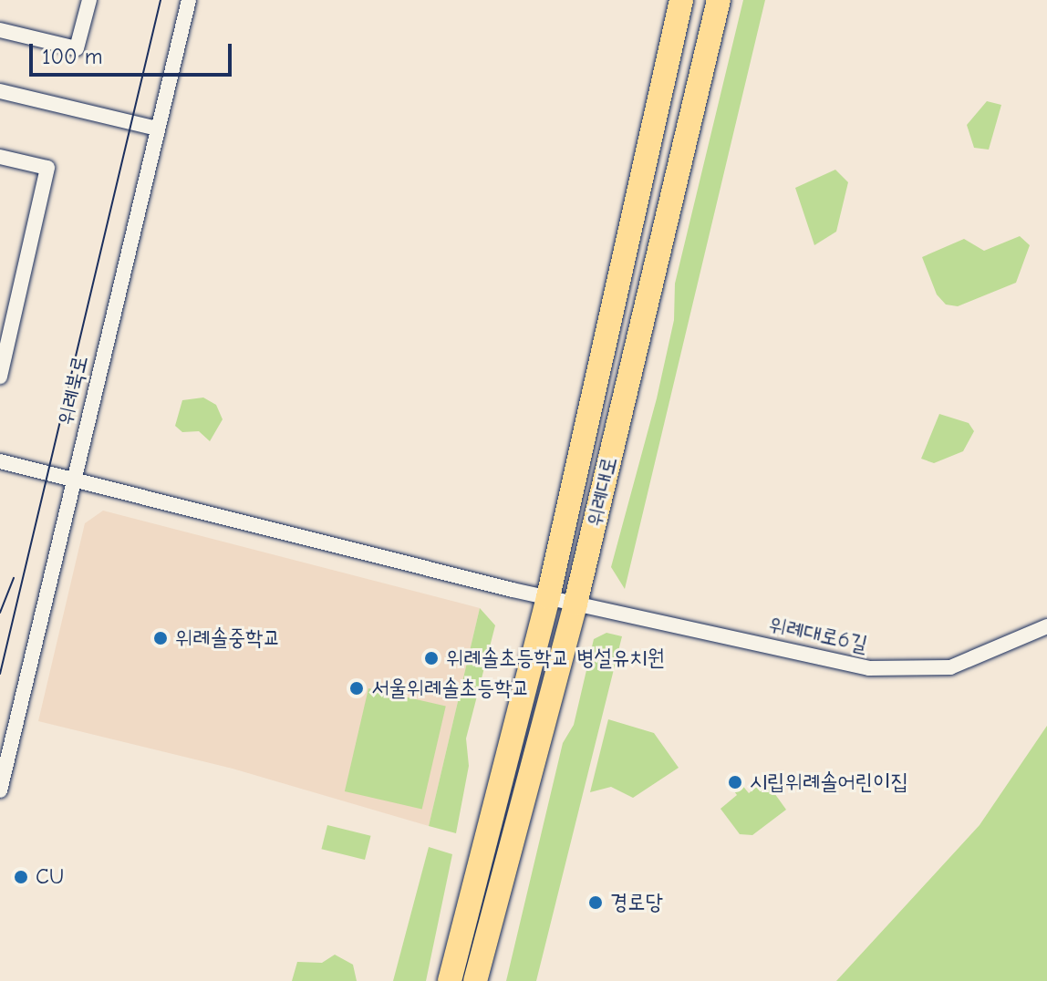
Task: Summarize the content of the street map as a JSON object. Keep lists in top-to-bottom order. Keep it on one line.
{"streets":{"main road":["위례대로"],"street":["위례북로","위례대로6길"]},"crossings":[["위례북로","위례대로6길"],["위례대로","위례대로6길"]],"places":["위례솔중학교","위례솔초등학교 병설유치원","서울위례솔초등학교","시립위례솔어린이집","CU","경로당"],"scale_bar":"100 m"}
